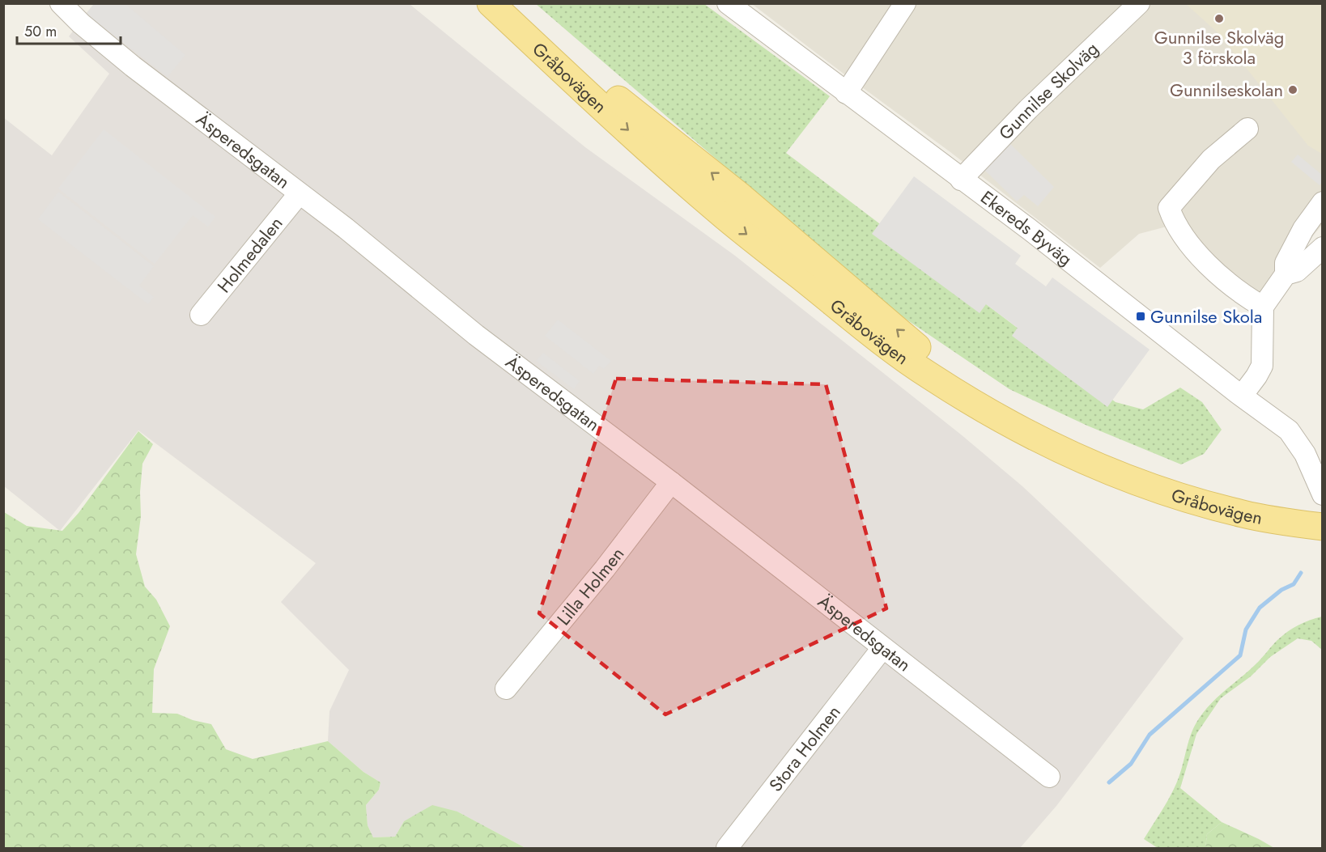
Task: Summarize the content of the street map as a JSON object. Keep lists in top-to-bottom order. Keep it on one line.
{"streets":{"main road":["Gråbovägen"],"street":["Gunnilse Skolväg","Äsperedsgatan","Ekereds Byväg","Holmedalen","Lilla Holmen","Stora Holmen"]},"crossings":[["Gunnilse Skolväg","Ekereds Byväg"],["Äsperedsgatan","Holmedalen"],["Äsperedsgatan","Lilla Holmen"],["Äsperedsgatan","Stora Holmen"]],"places":{"other":["Gunnilse Skolväg 3 förskola","Gunnilseskolan"],"transit":["Gunnilse Skola"]},"scale_bar":"50 m"}
